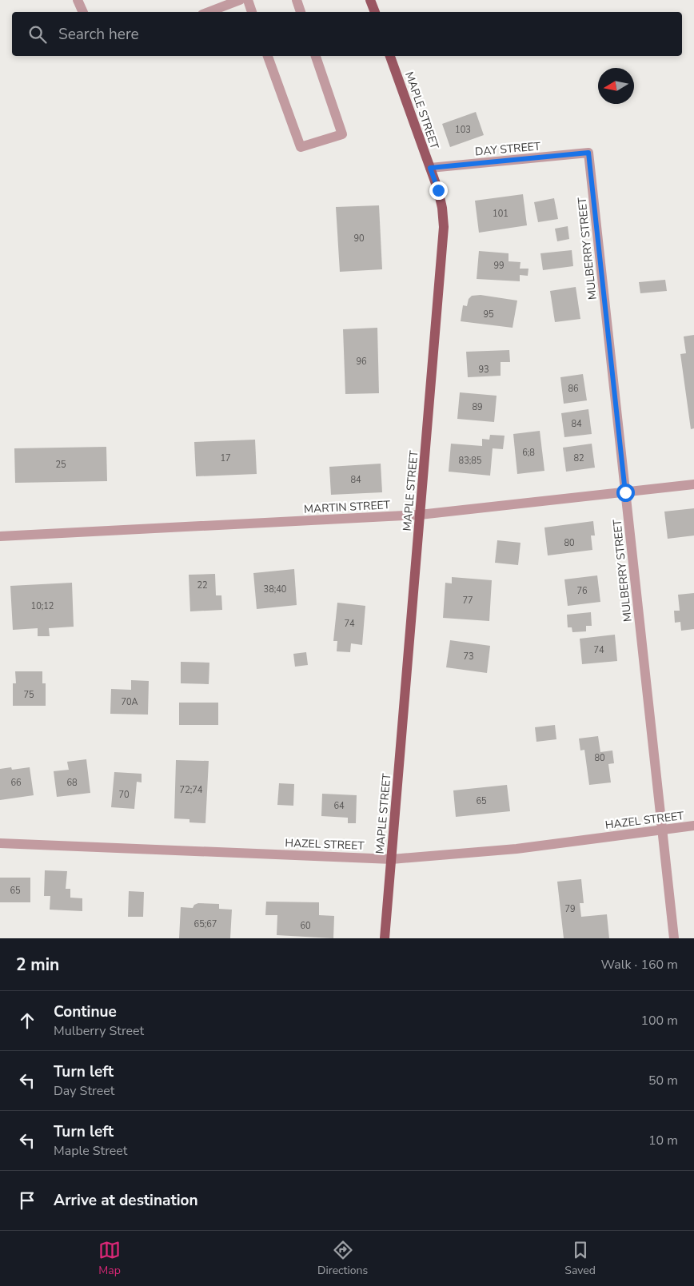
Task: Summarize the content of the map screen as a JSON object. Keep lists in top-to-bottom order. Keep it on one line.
{"streets":{"main road":["MAPLE STREET"],"street":["DAY STREET","MULBERRY STREET","MARTIN STREET","HAZEL STREET"]},"crossings":[["MAPLE STREET","DAY STREET"],["MAPLE STREET","MARTIN STREET"],["MAPLE STREET","HAZEL STREET"],["DAY STREET","MULBERRY STREET"],["MULBERRY STREET","MARTIN STREET"],["MULBERRY STREET","HAZEL STREET"]],"house_numbers":["103","101","90","99","95","96","93","86","89","84","6;8","17","82","83;85","25","84","80","22","38;40","76","77","10;12","74","74","73","75","70A","80","66","68","72;74","70","65","64","65","79","65;67","60"],"north":"left","page":{"search":"Search here","heading":["2 min","Walk · 160 m"],"list":[["Continue","Mulberry Street","100 m"],["Turn left","Day Street","50 m"],["Turn left","Maple Street","10 m"],"Arrive at destination"],"nav":["Map","Directions","Saved"]}}
